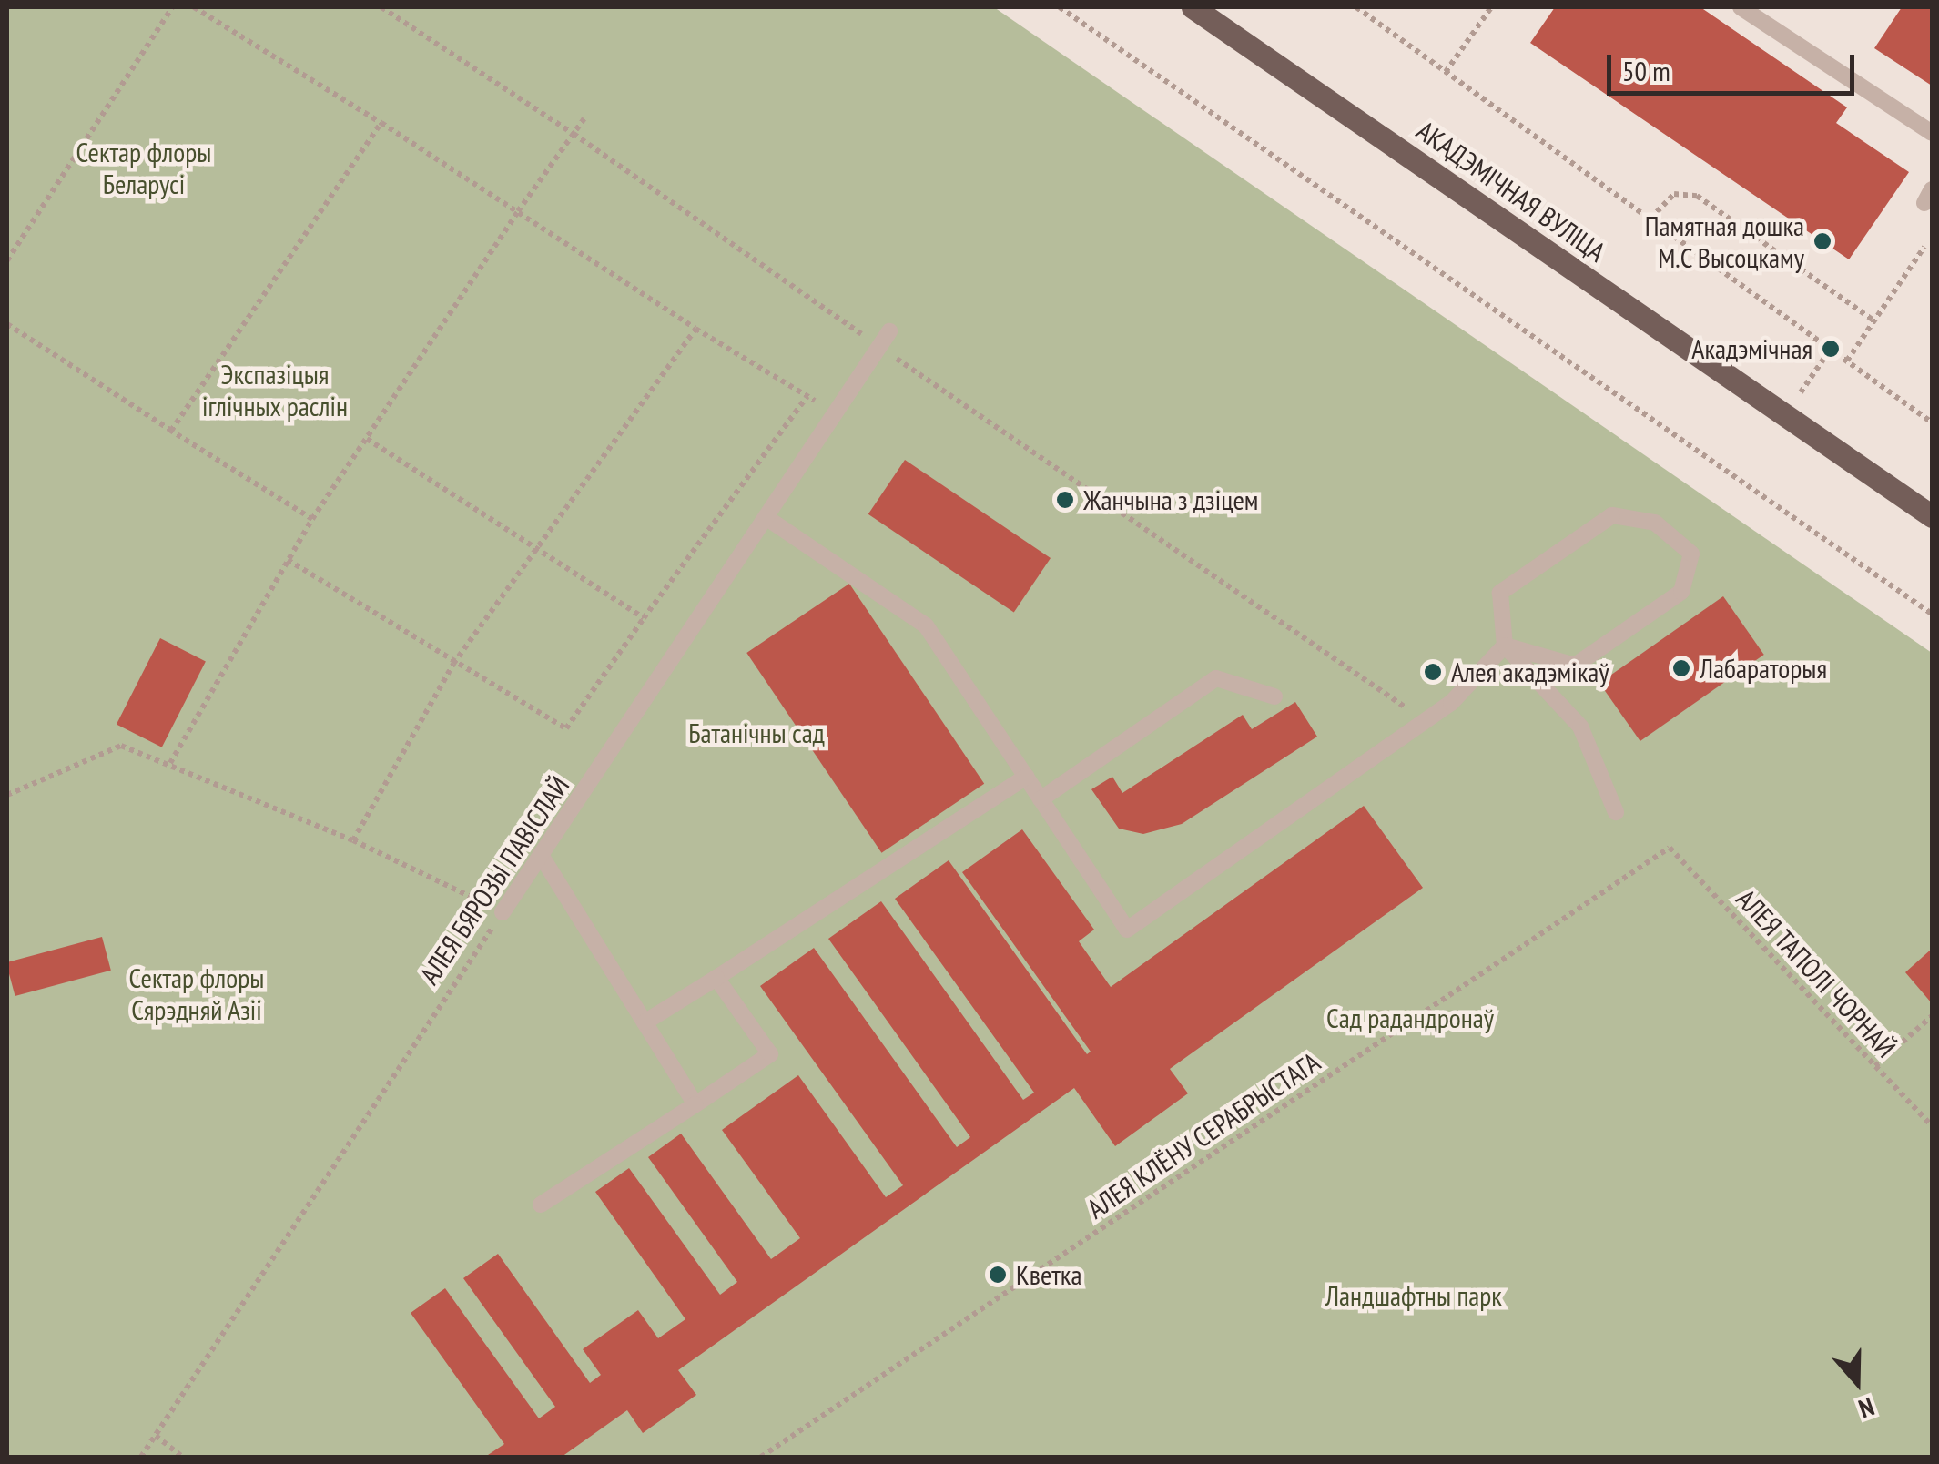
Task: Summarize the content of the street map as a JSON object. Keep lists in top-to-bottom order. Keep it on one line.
{"streets":{"main road":["АКАДЭМІЧНАЯ ВУЛІЦА"],"lane":["АЛЕЯ БЯРОЗЫ ПАВІСЛАЙ"],"path":["АЛЕЯ ТАПОЛІ ЧОРНАЙ","АЛЕЯ КЛЁНУ СЕРАБРЫСТАГА"]},"crossings":[["АЛЕЯ ТАПОЛІ ЧОРНАЙ","АЛЕЯ КЛЁНУ СЕРАБРЫСТАГА"]],"parks":["Сектар флоры Беларусі","Экспазіцыя іглічных раслін","Батанічны сад","Сектар флоры Сярэдняй Азіі","Сад радандронаў","Ландшафтны парк"],"places":["Памятная дошка М.С Высоцкаму","Акадэмічная","Жанчына з дзіцем","Лабараторыя","Алея акадэмікаў","Кветка"],"scale_bar":"50 m","north":"bottom"}
